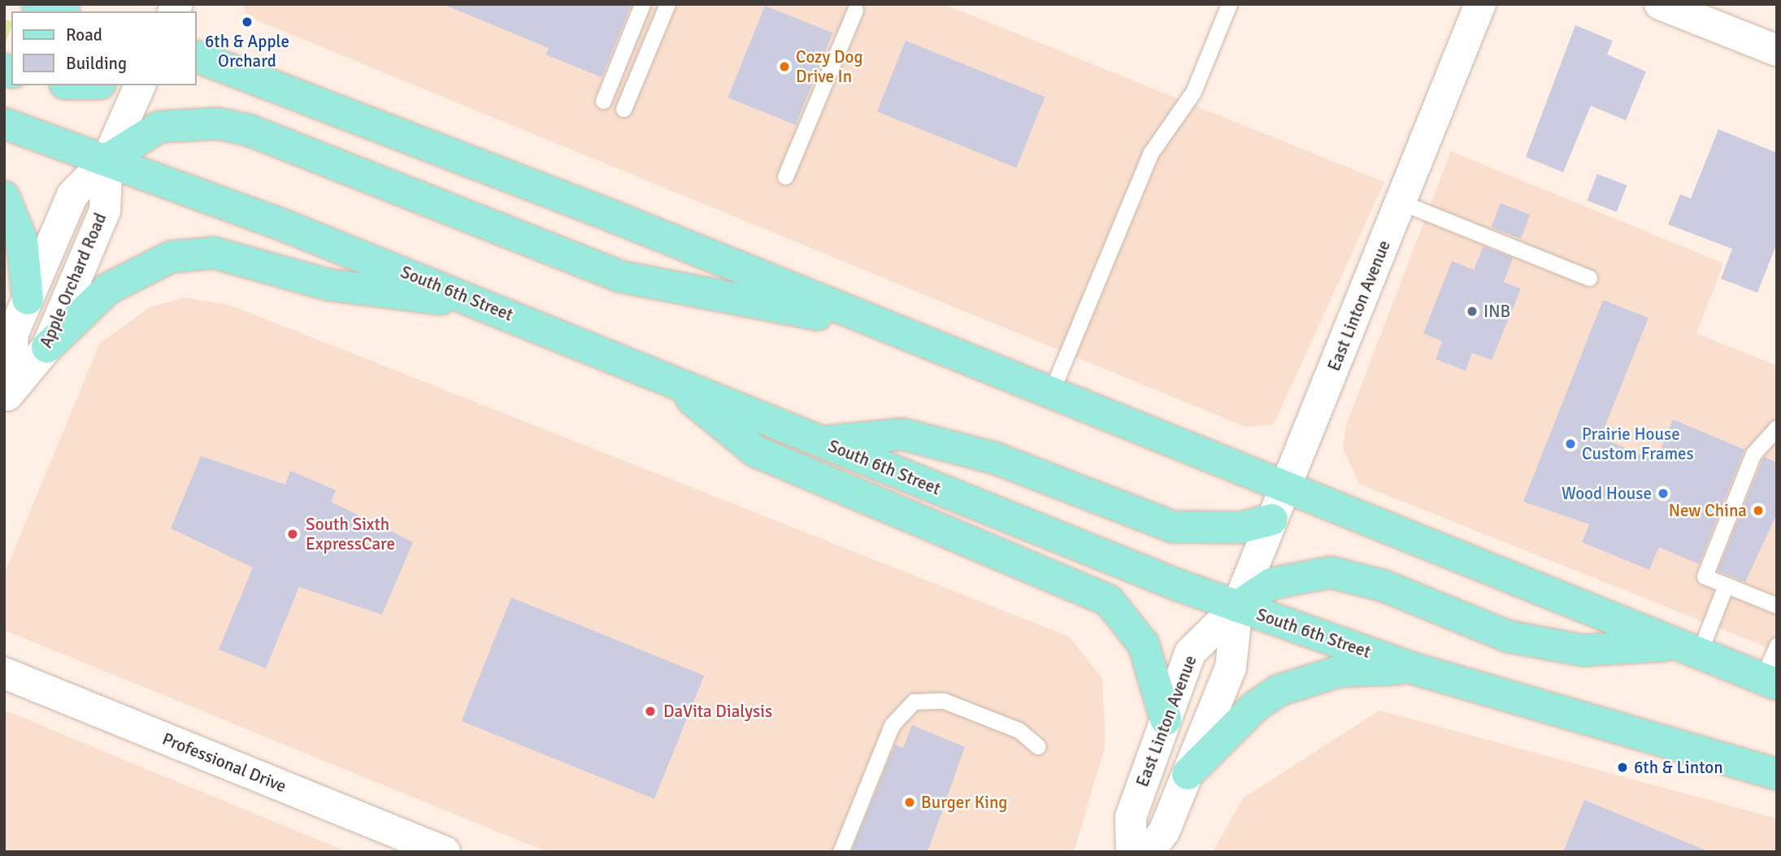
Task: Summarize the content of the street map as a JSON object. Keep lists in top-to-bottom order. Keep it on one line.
{"streets":{"main road":["South 6th Street"],"street":["Apple Orchard Road","East Linton Avenue","Professional Drive"]},"crossings":[["Apple Orchard Road","South 6th Street"],["South 6th Street","East Linton Avenue"]],"places":["6th & Apple Orchard","Cozy Dog Drive In","INB","Prairie House Custom Frames","Wood House","New China","South Sixth ExpressCare","DaVita Dialysis","6th & Linton","Burger King"],"legend":["Road","Building"]}
